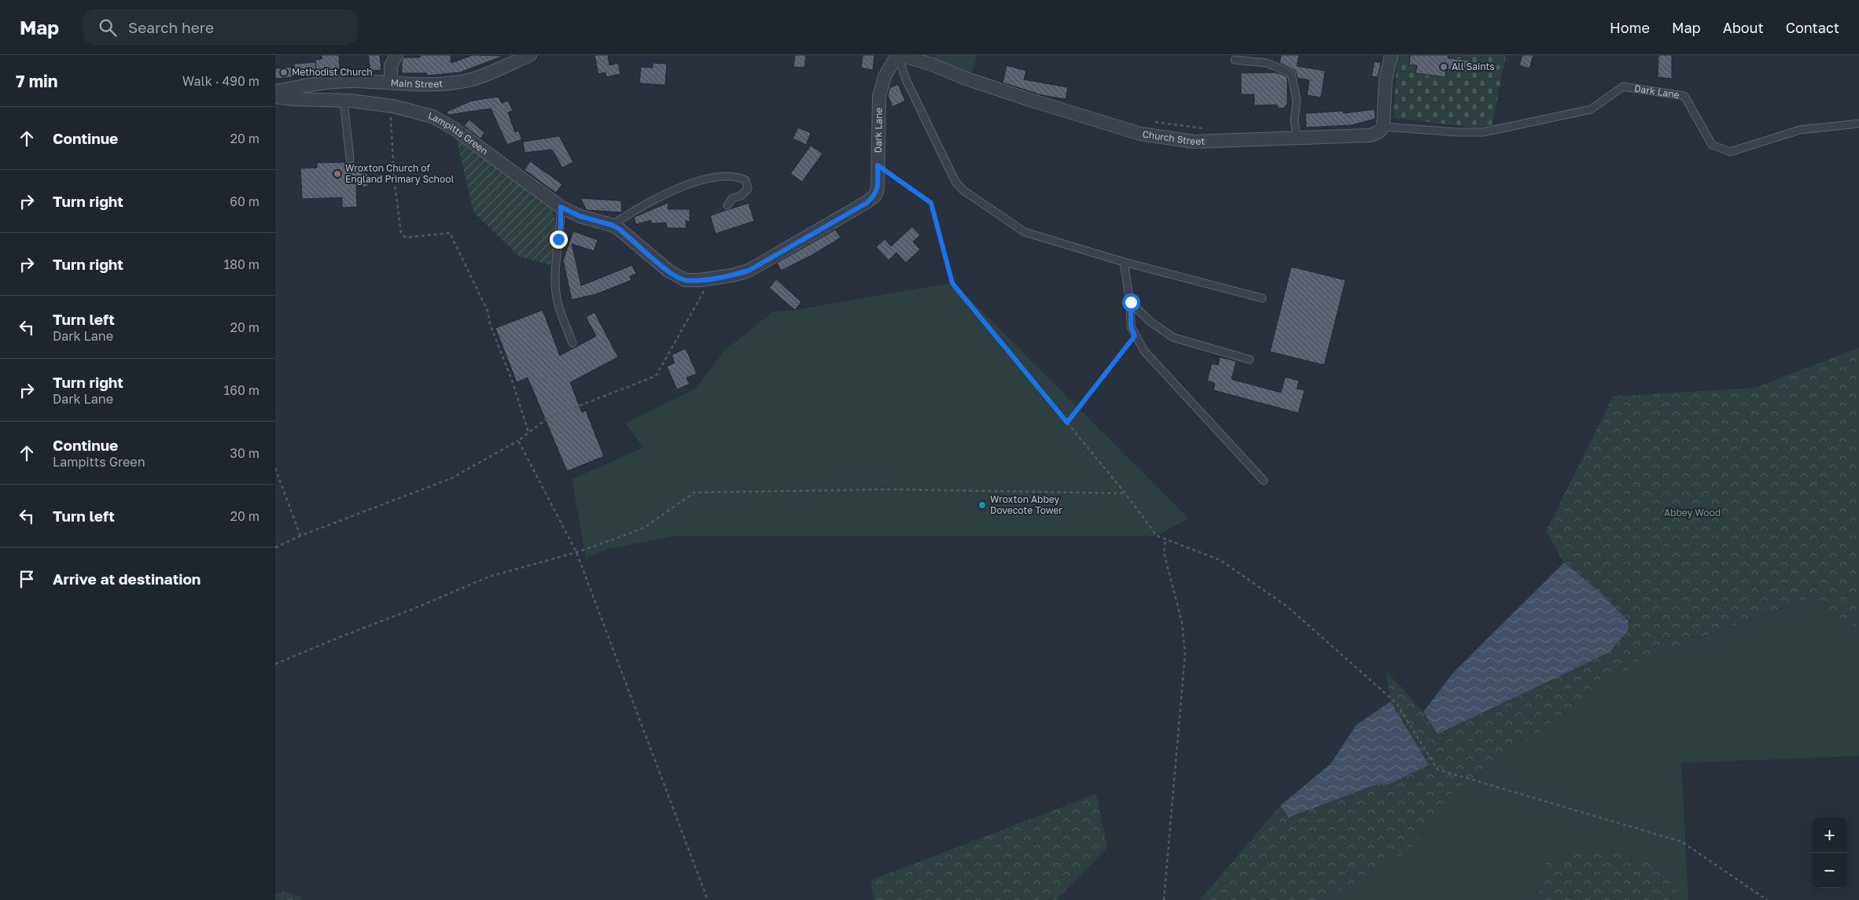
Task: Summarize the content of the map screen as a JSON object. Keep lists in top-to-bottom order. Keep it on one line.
{"streets":{"street":["Main Street","Dark Lane","Lampitts Green","Church Street"]},"crossings":[["Dark Lane","Lampitts Green"],["Dark Lane","Church Street"]],"parks":["Abbey Wood"],"places":["All Saints","Methodist Church","Wroxton Church of England Primary School","Wroxton Abbey Dovecote Tower"],"page":{"header":"Map","search":"Search here","nav":["Home","Map","About","Contact"],"heading":["7 min","Walk · 490 m"],"list":[["Continue","20 m"],["Turn right","60 m"],["Turn right","180 m"],["Turn left","Dark Lane","20 m"],["Turn right","Dark Lane","160 m"],["Continue","Lampitts Green","30 m"],["Turn left","20 m"],"Arrive at destination"],"map_buttons":["+","−"]}}
